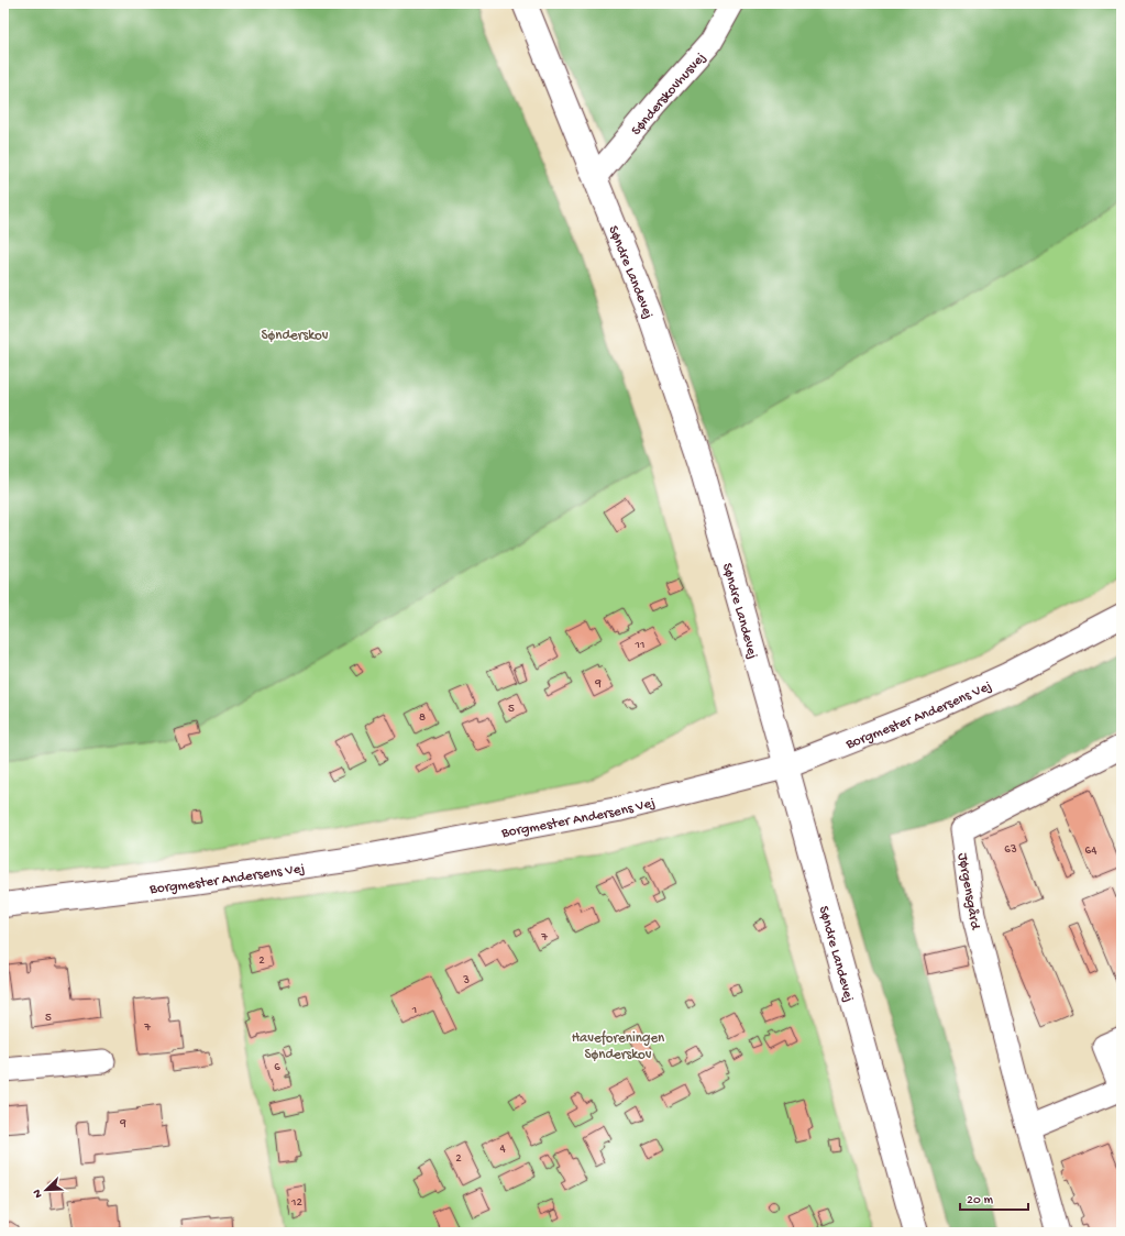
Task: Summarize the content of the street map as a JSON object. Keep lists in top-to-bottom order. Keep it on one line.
{"streets":{"street":["Sønderskovhusvej","Søndre Landevej","Borgmester Andersens Vej","Jørgensgård"]},"crossings":[["Sønderskovhusvej","Søndre Landevej"],["Søndre Landevej","Borgmester Andersens Vej"]],"parks":["Sønderskov","Haveforeningen Sønderskov"],"house_numbers":["11","9","5","8","63","64","7","2","3","1","5","7","6","9","4","2","12"],"scale_bar":"20 m","north":"bottom left"}
